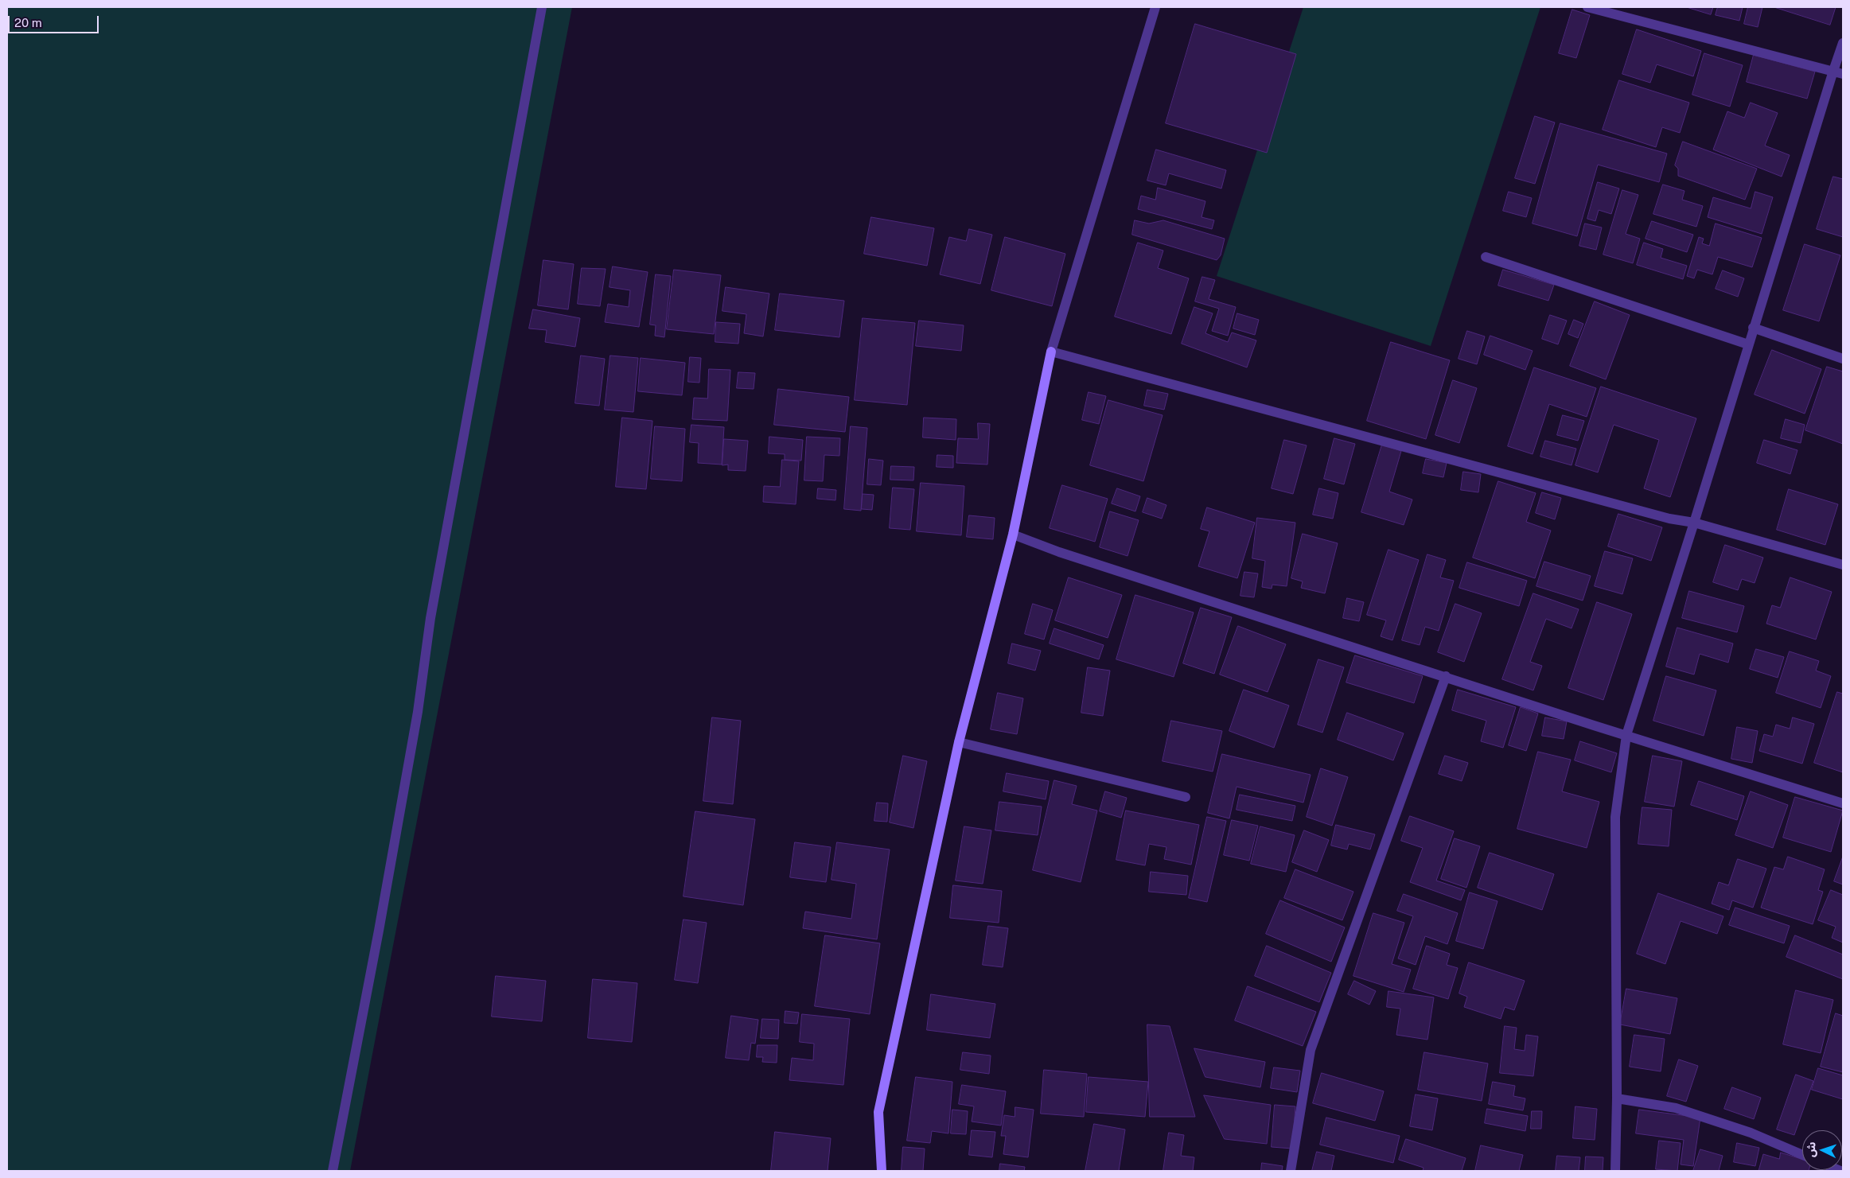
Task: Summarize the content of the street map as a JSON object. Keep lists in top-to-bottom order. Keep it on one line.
{"scale_bar":"20 m","north":"left"}
